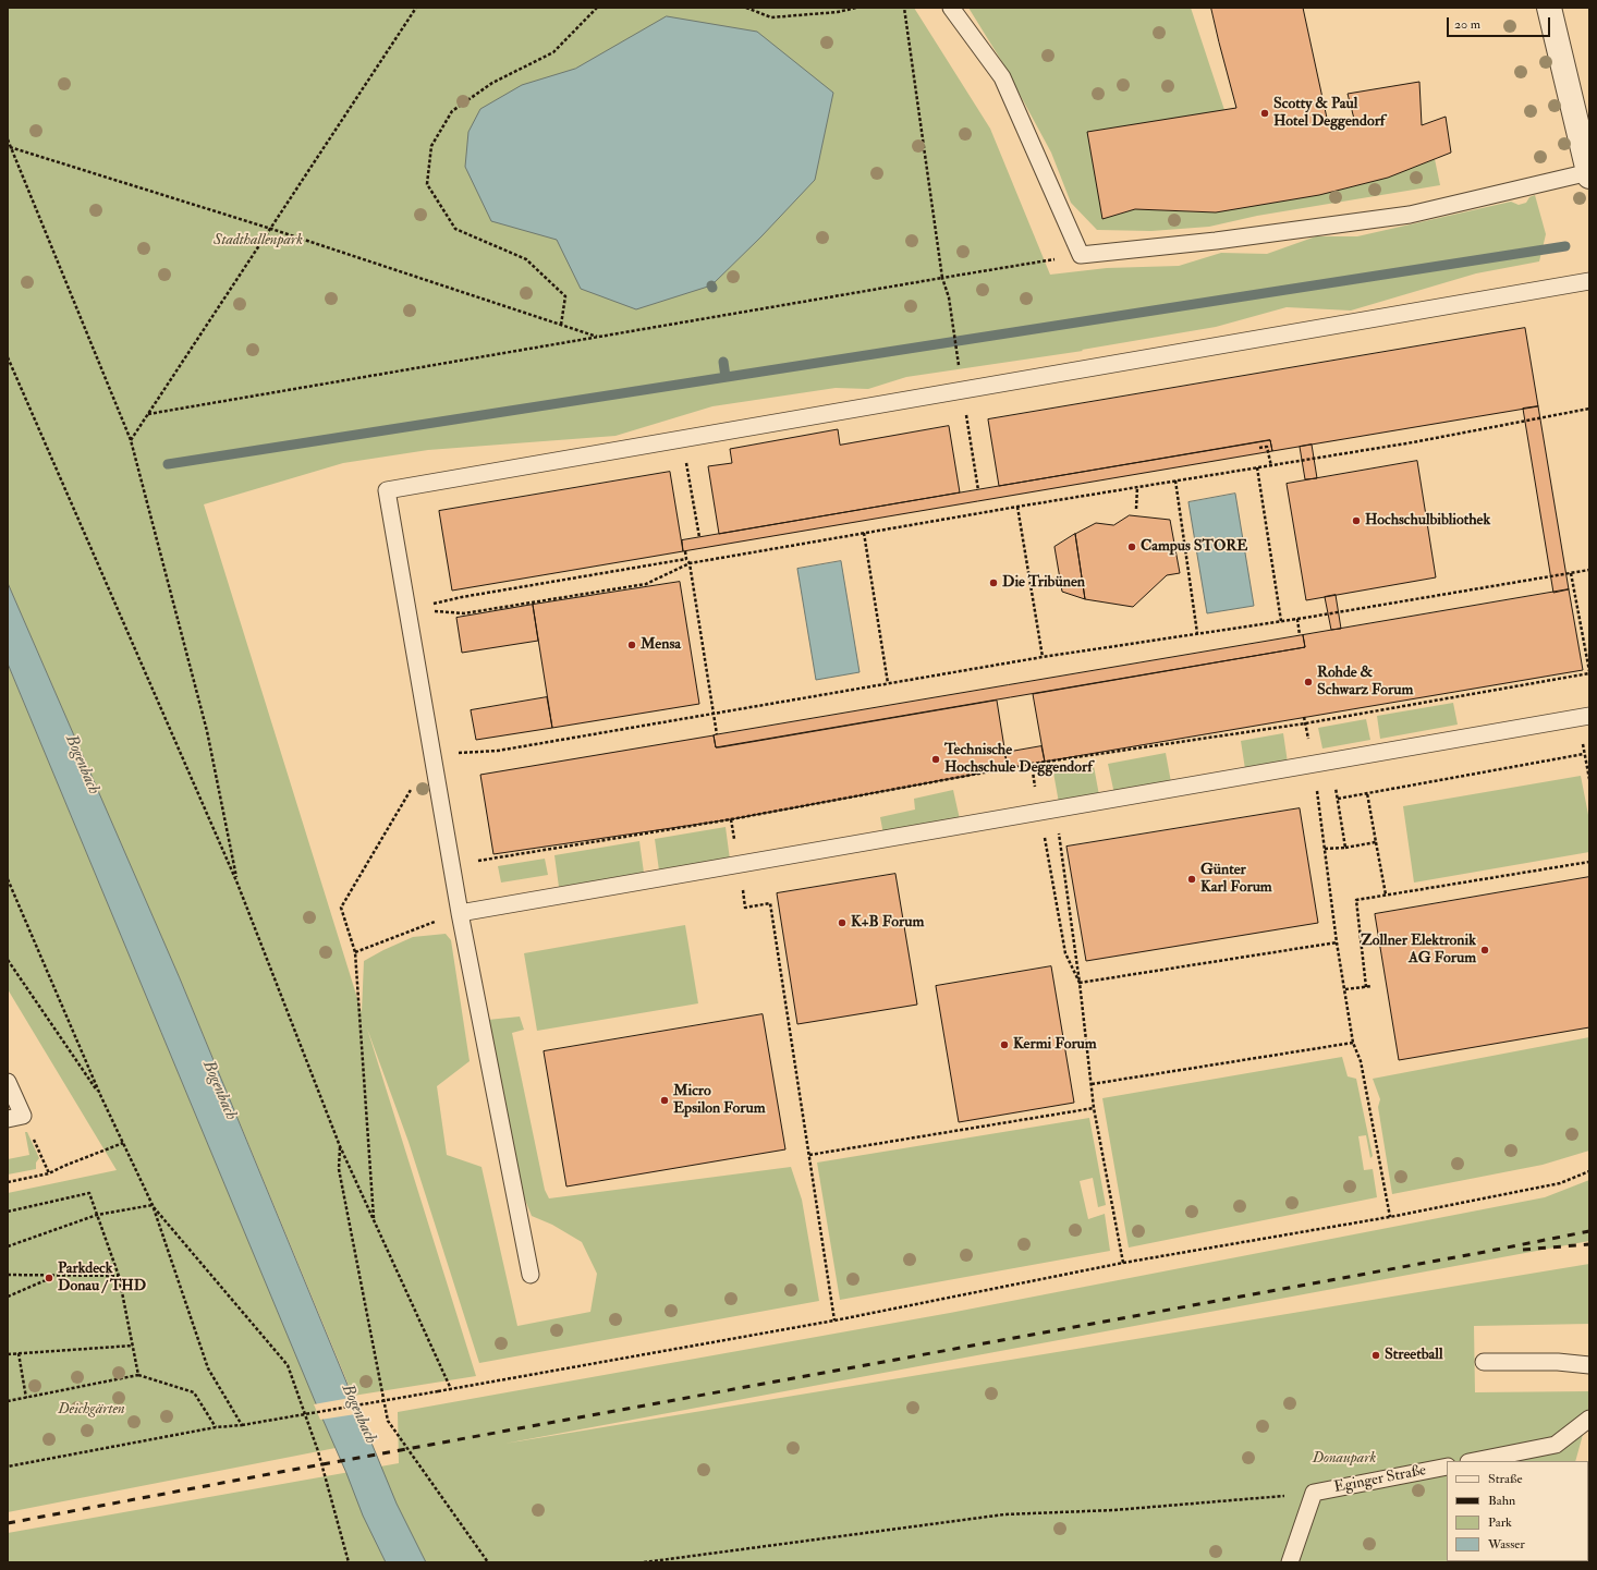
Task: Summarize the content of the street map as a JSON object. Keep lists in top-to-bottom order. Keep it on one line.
{"streets":{"lane":["Eginger Straße"]},"water":["Bogenbach"],"parks":["Stadthallenpark","Deichgärten","Donaupark"],"places":["Scotty & Paul Hotel Deggendorf","Hochschulbibliothek","Campus STORE","Die Tribünen","Mensa","Rohde & Schwarz Forum","Technische Hochschule Deggendorf","Günter Karl Forum","K+B Forum","Zollner Elektronik AG Forum","Kermi Forum","Micro Epsilon Forum","Parkdeck Donau / THD","Streetball"],"legend":["Straße","Bahn","Park","Wasser"],"scale_bar":"20 m"}
